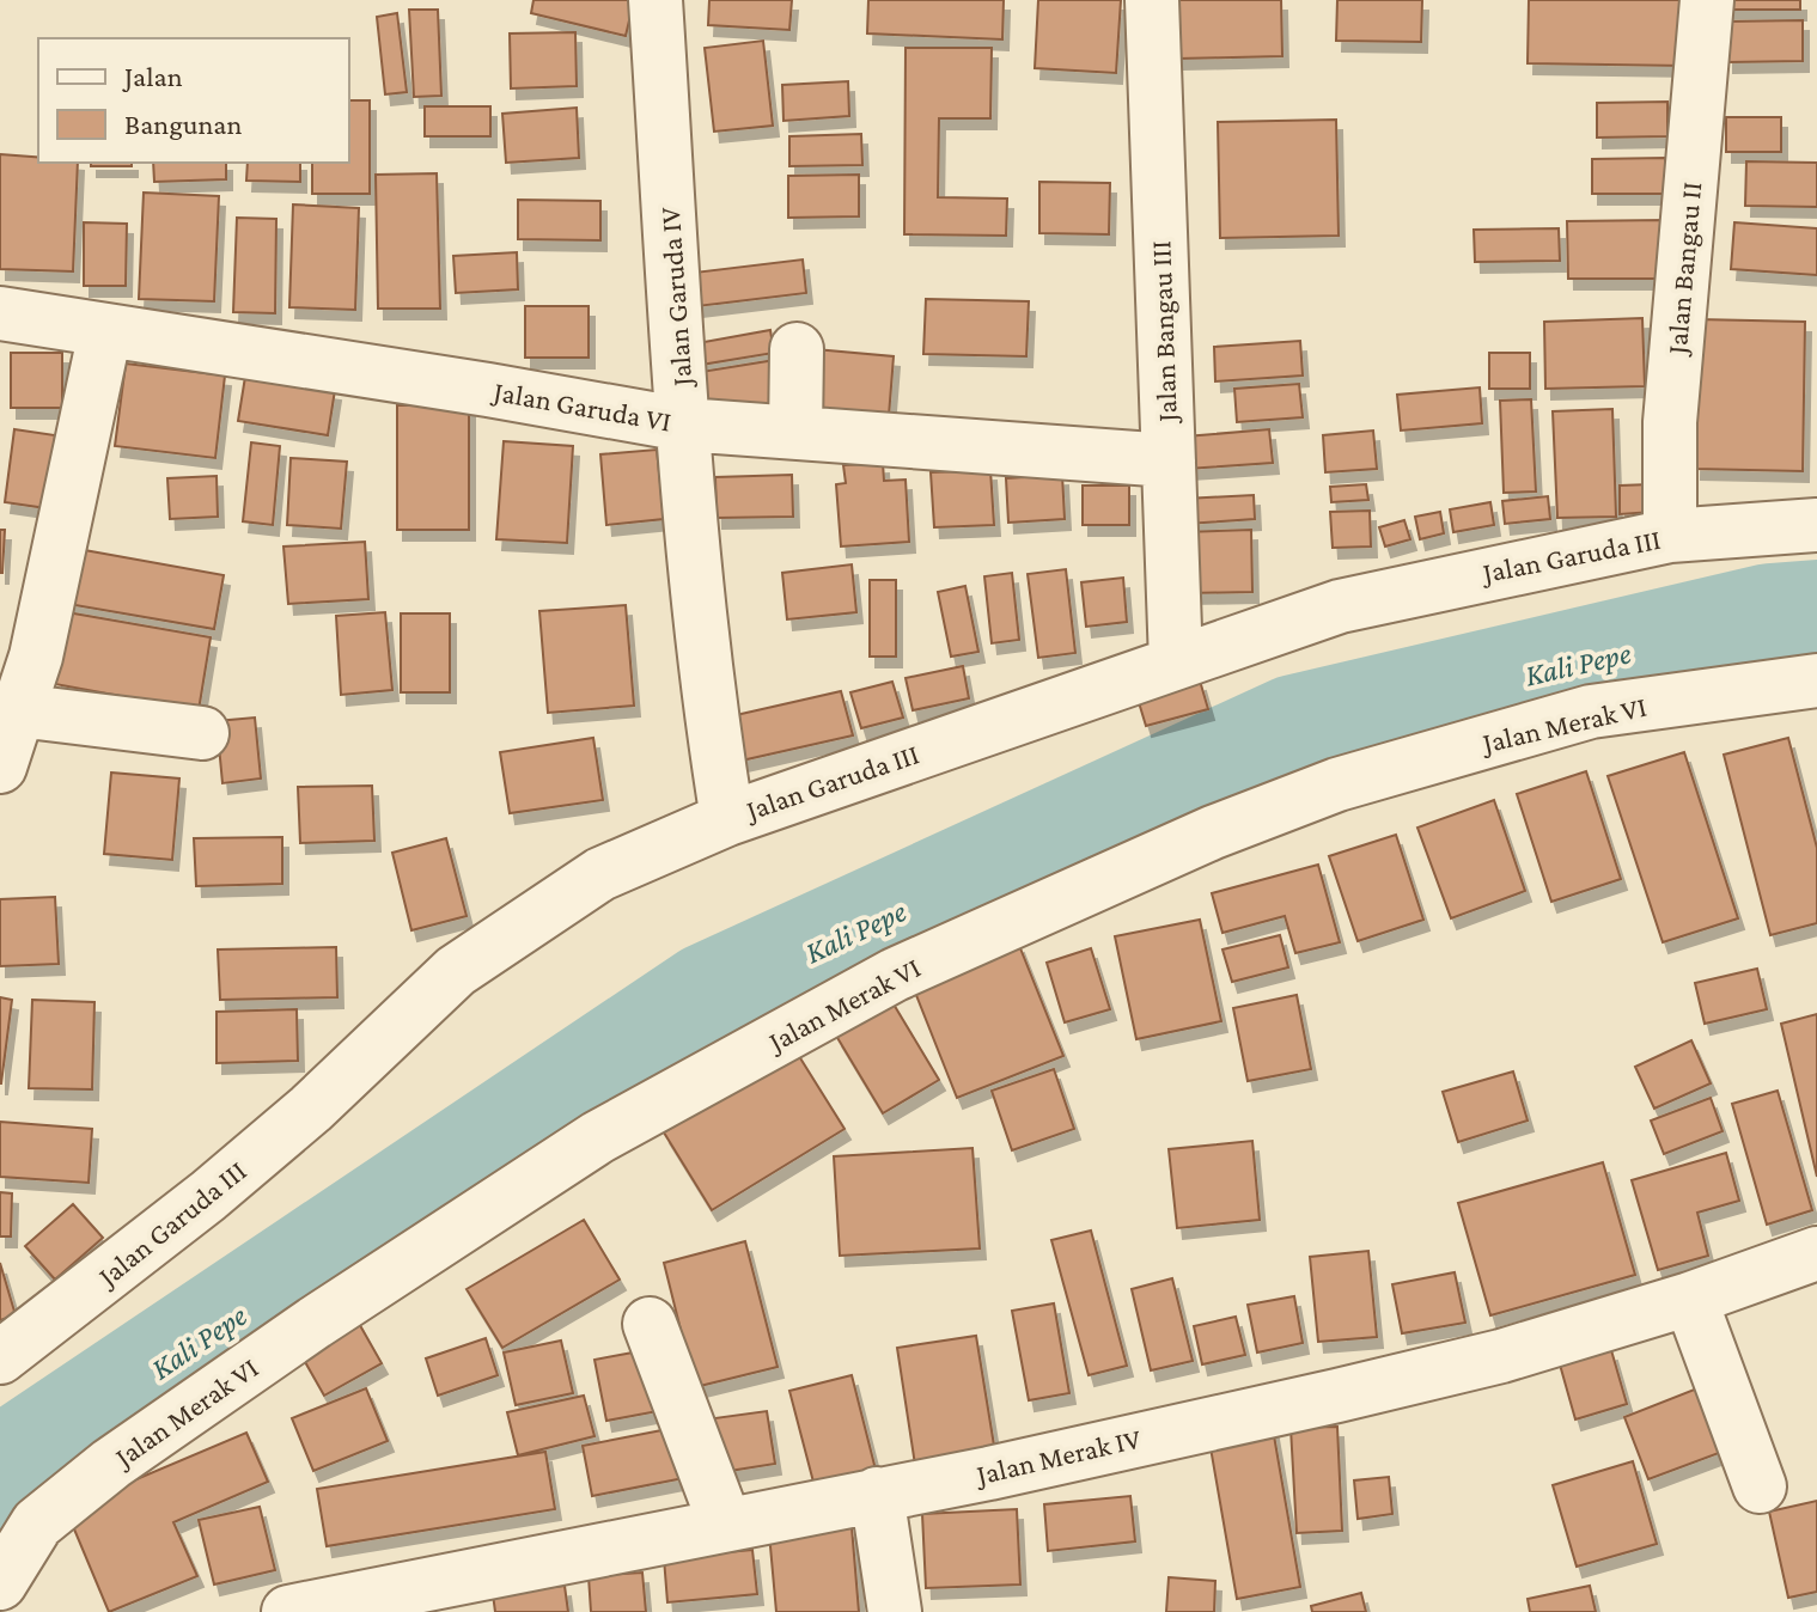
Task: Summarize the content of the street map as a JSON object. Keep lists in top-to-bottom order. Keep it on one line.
{"streets":{"street":["Jalan Bangau II","Jalan Garuda IV","Jalan Bangau III","Jalan Garuda VI","Jalan Garuda III","Jalan Merak VI","Jalan Merak IV"]},"crossings":[["Jalan Bangau II","Jalan Garuda III"],["Jalan Garuda IV","Jalan Garuda VI"],["Jalan Garuda IV","Jalan Garuda III"],["Jalan Bangau III","Jalan Garuda VI"],["Jalan Bangau III","Jalan Garuda III"]],"water":["Kali Pepe"],"legend":["Jalan","Bangunan"]}
